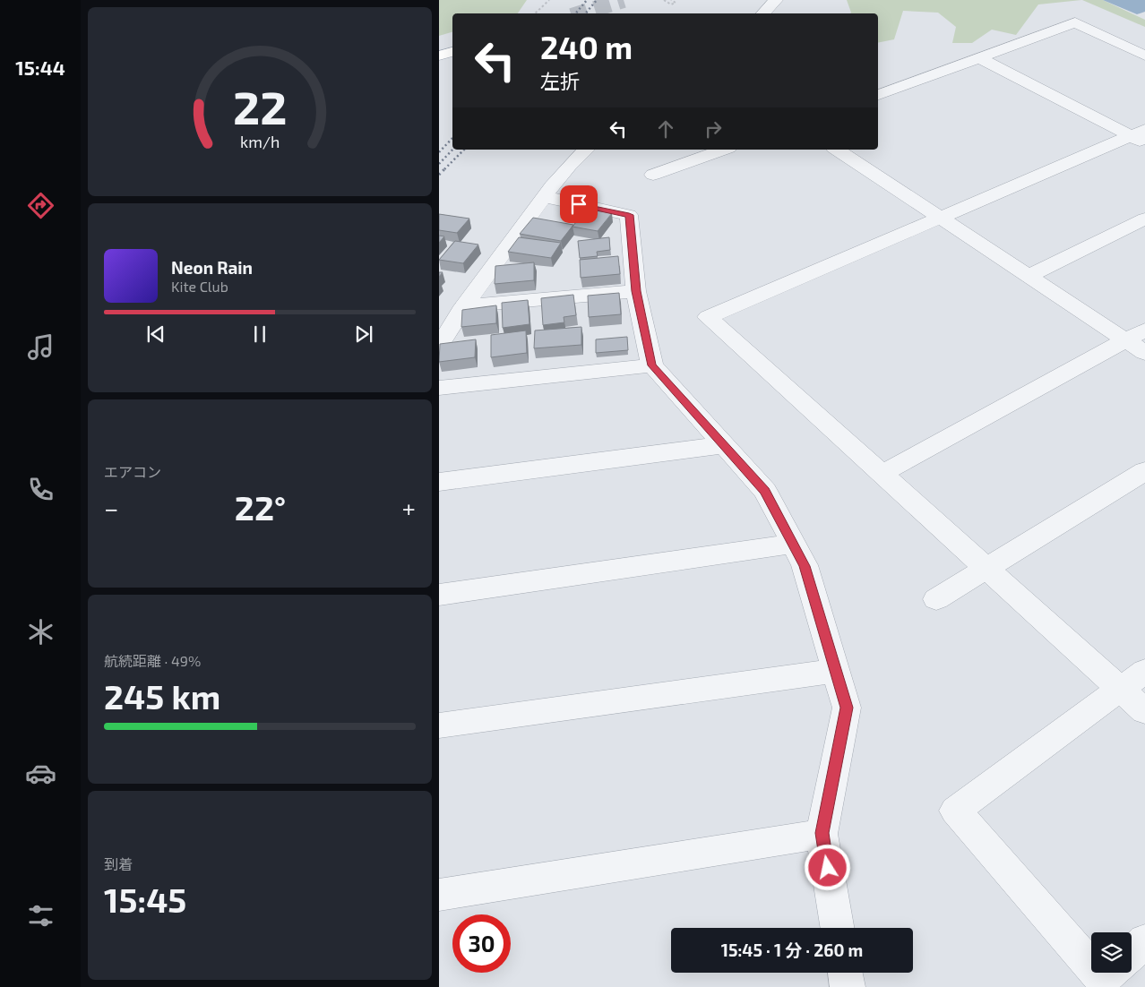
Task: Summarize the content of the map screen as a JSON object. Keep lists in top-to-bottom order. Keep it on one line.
{"page":{"tabs":"15:44","turn":["240 m","左折"],"song":["Neon Rain","Kite Club"],"tile":["エアコン",["航続距離 · 49%","245 km"],["到着","15:45"]],"heat":["−","22°","+"],"limit":"30","trip":"15:45 · 1 分 · 260 m","gauge":["22","km/h"]}}
